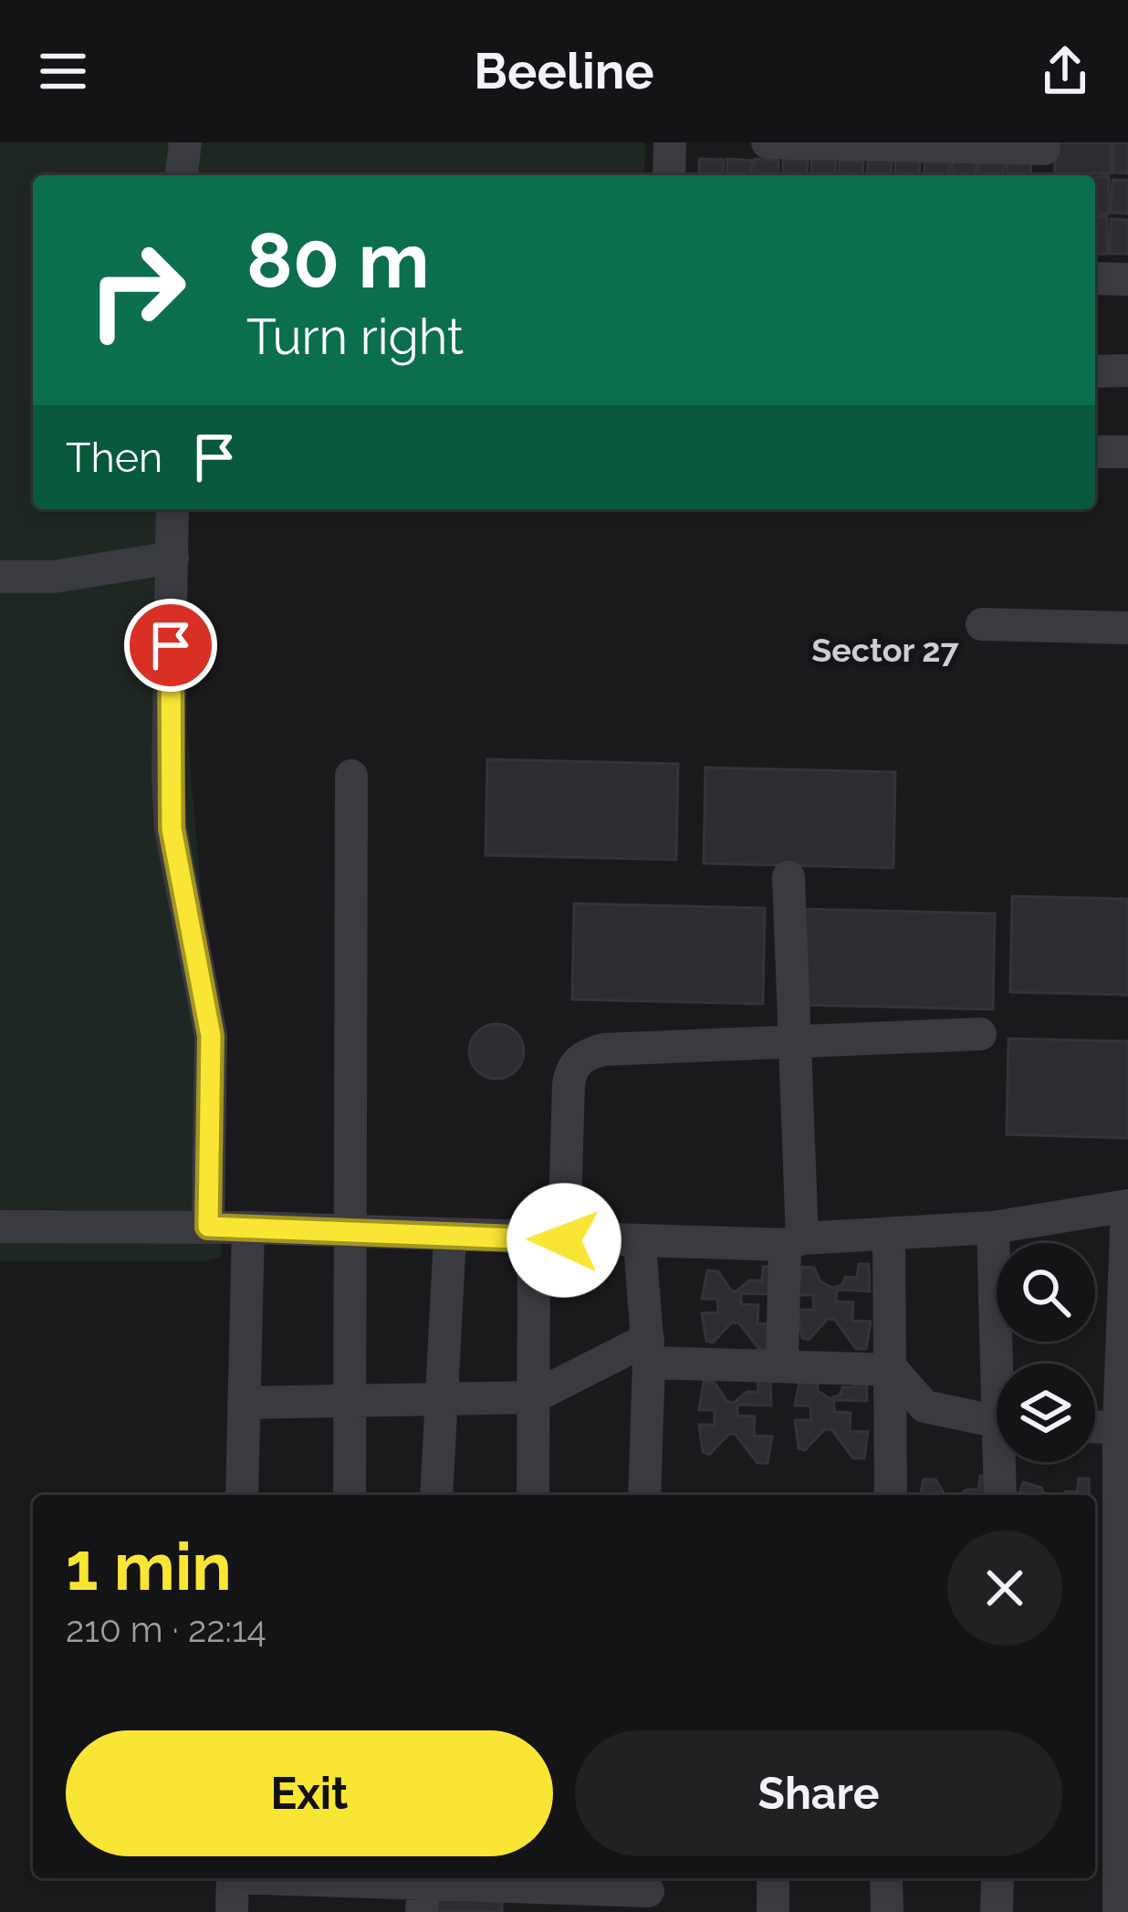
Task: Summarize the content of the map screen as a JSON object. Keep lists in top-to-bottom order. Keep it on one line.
{"districts":["Sector 27"],"page":{"header":"Beeline","turn":["80 m","Turn right"],"then":"Then","heading":["1 min","210 m · 22:14"],"buttons":["Exit","Share"]}}
